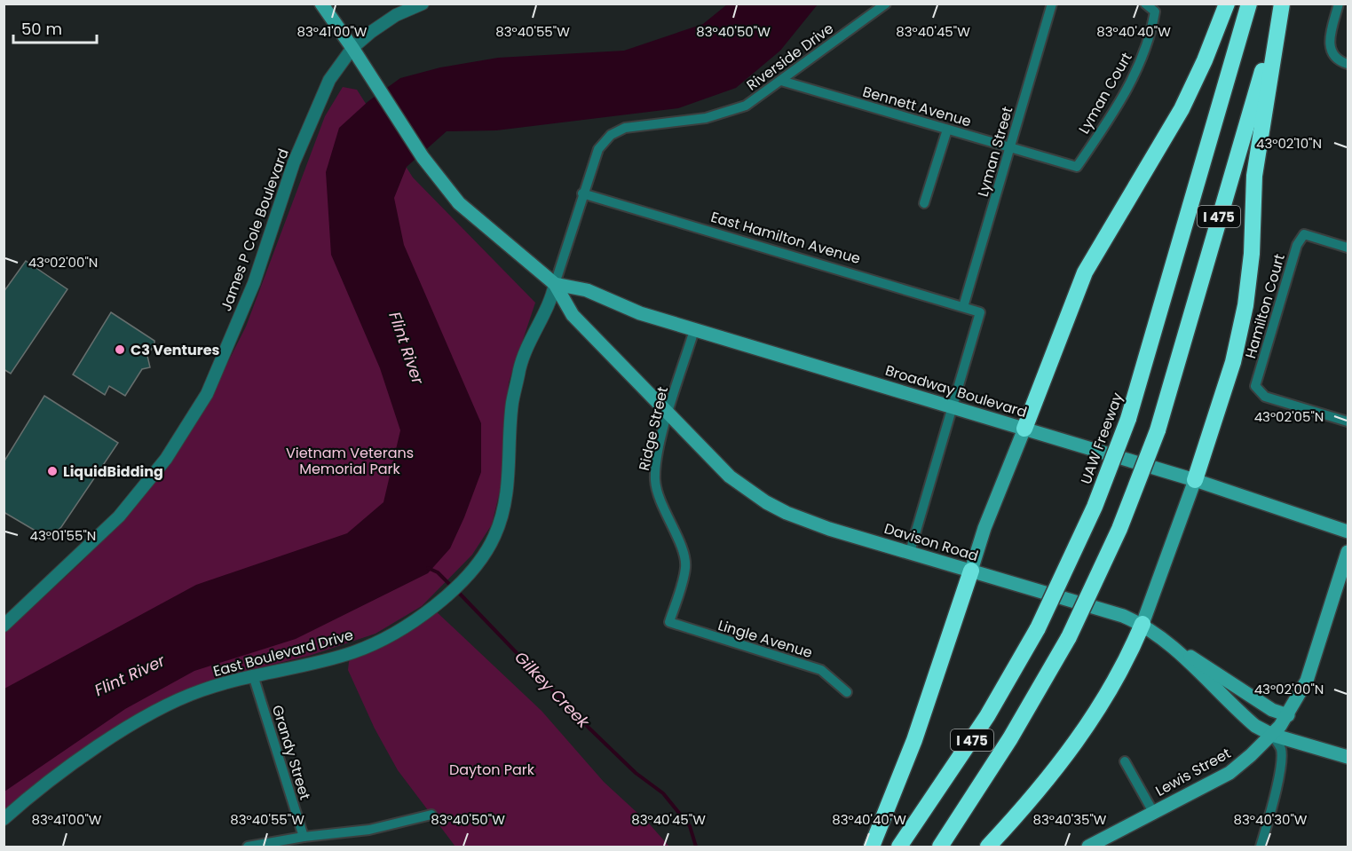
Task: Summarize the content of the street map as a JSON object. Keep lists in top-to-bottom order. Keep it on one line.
{"streets":{"highway":["I 475","UAW Freeway"],"main road":["Broadway Boulevard","Davison Road","Lewis Street"],"street":["Riverside Drive","Lyman Court","Bennett Avenue","Lyman Street","James P Cole Boulevard","East Hamilton Avenue","Hamilton Court","Ridge Street","Lingle Avenue","East Boulevard Drive","Grandy Street"]},"crossings":[["Riverside Drive","Bennett Avenue"],["Riverside Drive","East Hamilton Avenue"],["Riverside Drive","Broadway Boulevard"],["Riverside Drive","Davison Road"],["Riverside Drive","East Boulevard Drive"],["Lyman Court","Bennett Avenue"],["Bennett Avenue","Lyman Street"],["Lyman Street","East Hamilton Avenue"],["East Hamilton Avenue","Broadway Boulevard"],["Broadway Boulevard","Ridge Street"],["Broadway Boulevard","Davison Road"],["Broadway Boulevard","East Boulevard Drive"],["Ridge Street","Davison Road"],["Ridge Street","Lingle Avenue"],["Davison Road","East Boulevard Drive"],["Davison Road","Lewis Street"],["East Boulevard Drive","Grandy Street"]],"water":["Flint River","Gilkey Creek"],"parks":["Vietnam Veterans Memorial Park","Dayton Park"],"places":["C3 Ventures","LiquidBidding"],"scale_bar":"50 m","coordinates":["83°41'00\"W","83°40'55\"W","83°40'50\"W","83°40'45\"W","83°40'40\"W","43°02'10\"N","43°02'00\"N","43°02'05\"N","43°01'55\"N","83°40'35\"W","83°40'30\"W"]}
